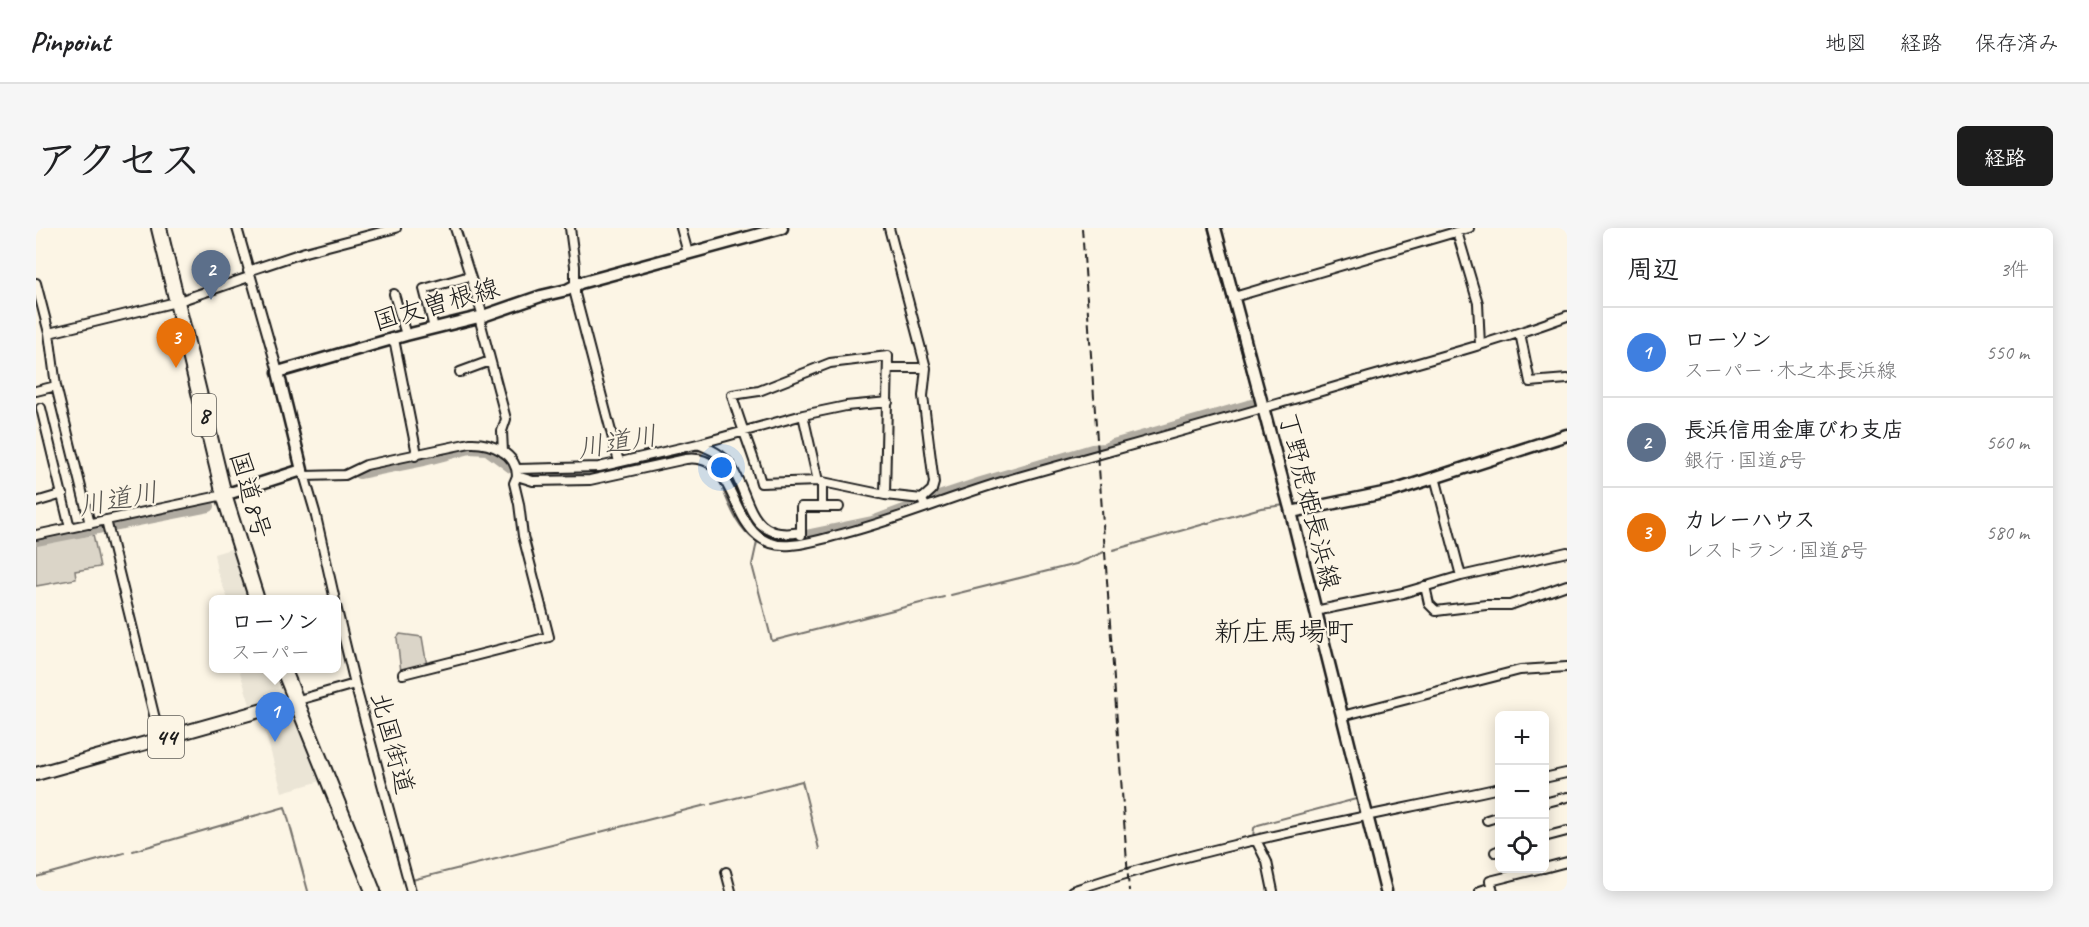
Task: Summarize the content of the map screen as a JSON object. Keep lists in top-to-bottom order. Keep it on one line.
{"streets":{"highway":["8","国道8号"],"main road":["国友曽根線","丁野虎姫長浜線","44"],"street":["北国街道"]},"districts":["新庄馬場町"],"water":["川道川"],"page":{"header":"Pinpoint","nav":["地図","経路","保存済み"],"title":"アクセス","buttons":"経路","heading":["周辺","3件"],"pins":["2","3","1"],"list":[{"mark":"1","name":"ローソン","note":"スーパー · 木之本長浜線","value":"550 m"},{"mark":"2","name":"長浜信用金庫びわ支店","note":"銀行 · 国道8号","value":"560 m"},{"mark":"3","name":"カレーハウス","note":"レストラン · 国道8号","value":"580 m"}],"popup":["ローソン","スーパー"],"map_buttons":["+","−"]}}
